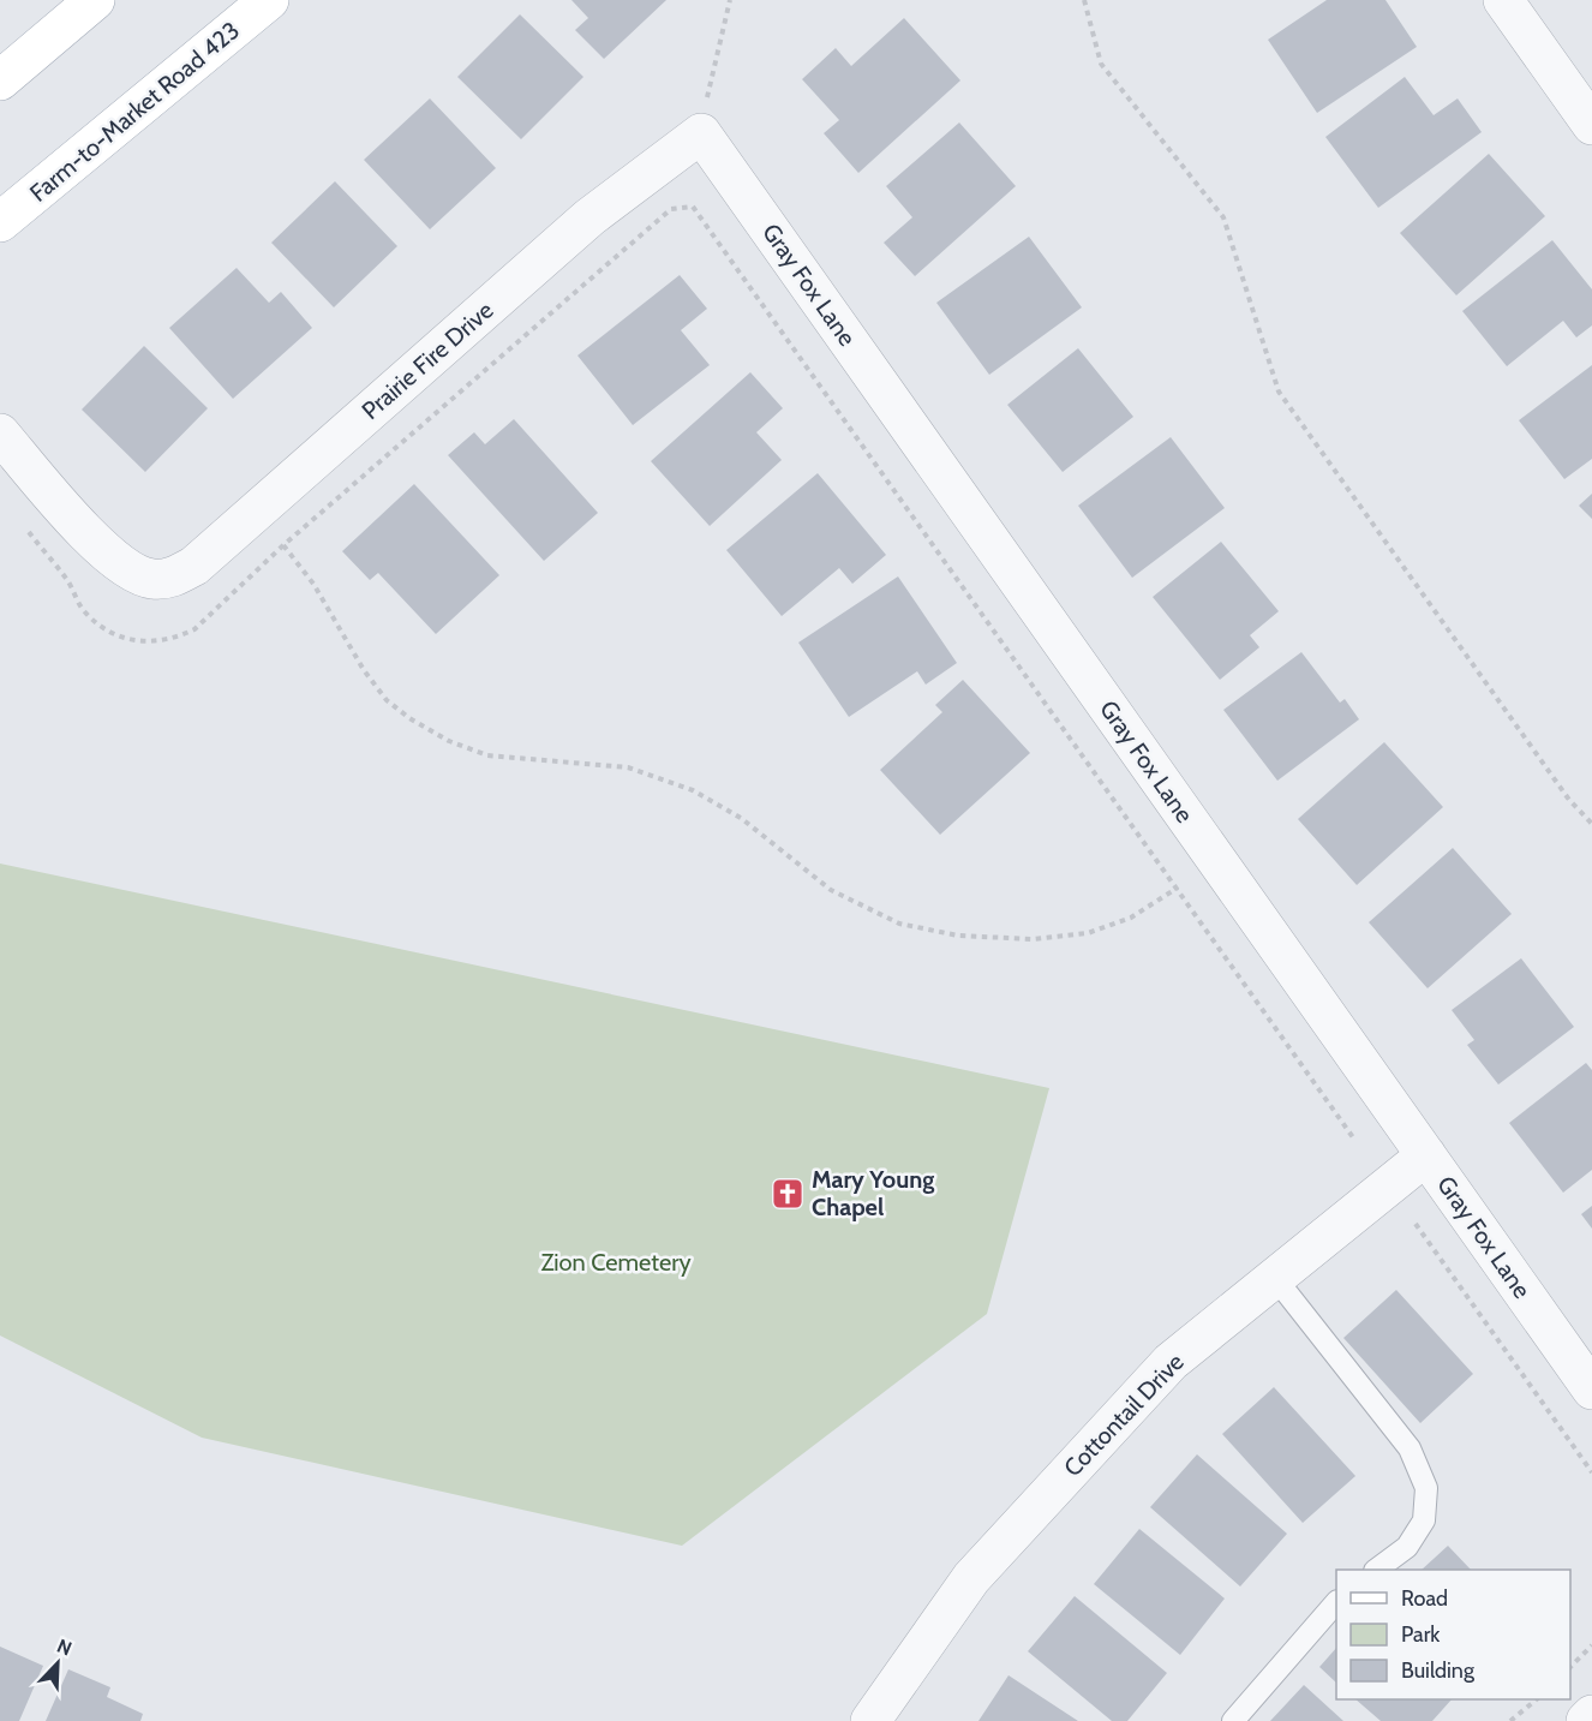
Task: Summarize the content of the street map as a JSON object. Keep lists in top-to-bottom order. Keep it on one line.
{"streets":{"main road":["Farm-to-Market Road 423"],"street":["Gray Fox Lane","Prairie Fire Drive","Cottontail Drive"]},"crossings":[["Gray Fox Lane","Prairie Fire Drive"],["Gray Fox Lane","Cottontail Drive"]],"parks":["Zion Cemetery"],"places":{"church":["Mary Young Chapel"]},"legend":["Road","Park","Building"],"north":"top right"}
